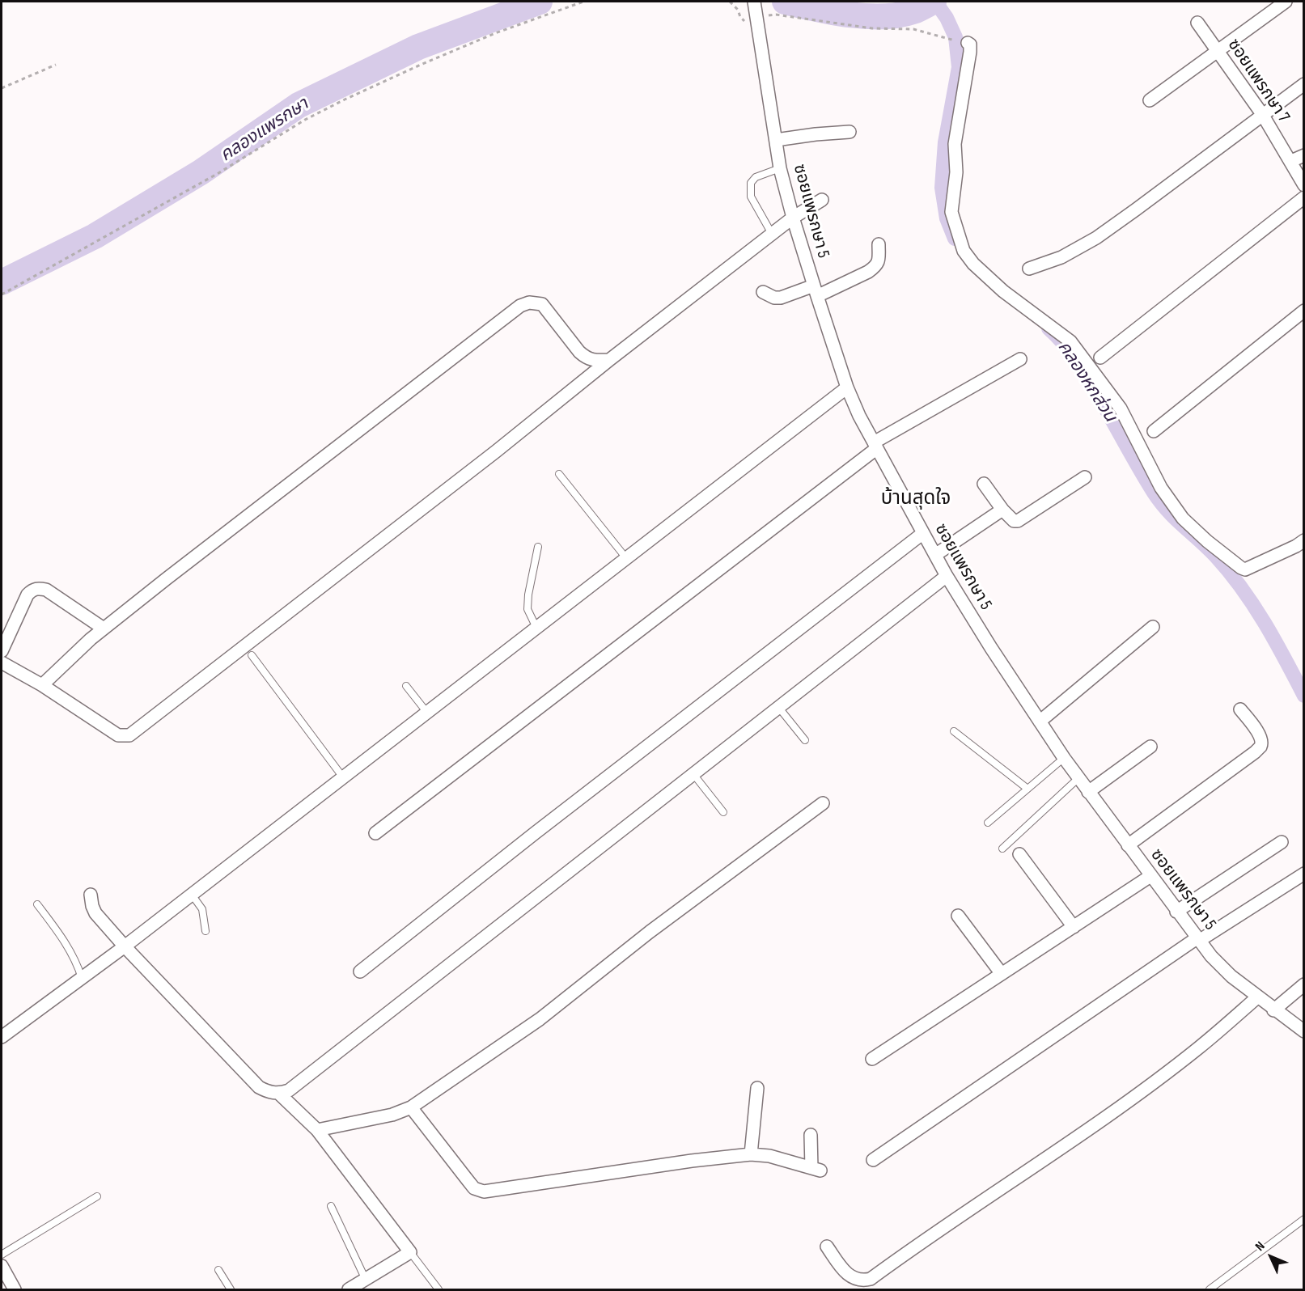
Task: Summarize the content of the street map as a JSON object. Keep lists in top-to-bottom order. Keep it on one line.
{"streets":{"street":["ซอยแพรกษา 7","ซอยแพรกษา 5"]},"districts":["บ้านสุดใจ"],"water":["คลองแพรกษา","คลองหกส่วน"],"north":"top left"}
